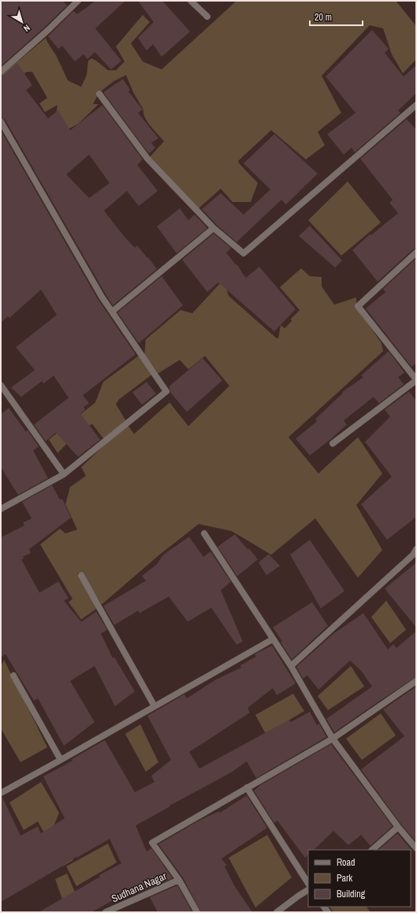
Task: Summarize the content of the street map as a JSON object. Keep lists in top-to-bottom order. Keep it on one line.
{"streets":{"street":["Sudhana Nagar"]},"legend":["Road","Park","Building"],"scale_bar":"20 m","north":"bottom right"}
